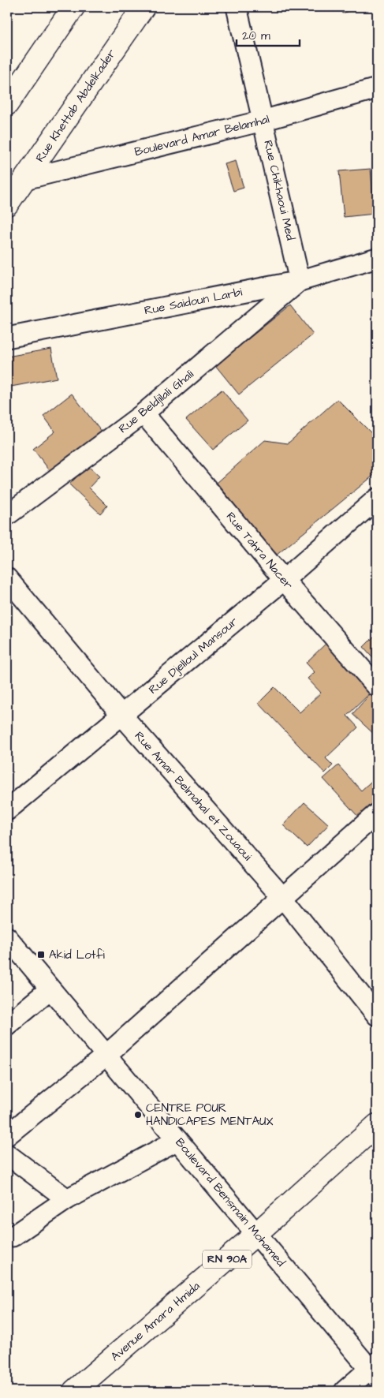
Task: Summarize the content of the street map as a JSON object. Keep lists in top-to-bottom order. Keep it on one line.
{"streets":{"main road":["Rue Khettab Abdelkader","RN 90A","Avenue Amara Hmida"],"street":["Boulevard Amar Belamhal","Rue Chikhaoui Med","Rue Saidoun Larbi","Rue Beldjilali Ghali","Rue Tahra Nacer","Rue Djelloul Mansour","Rue Amar Belmahal et Zouaoui","Boulevard Bensmain Mohamed"]},"crossings":[["Rue Khettab Abdelkader","Boulevard Amar Belamhal"],["Boulevard Amar Belamhal","Rue Chikhaoui Med"],["Rue Chikhaoui Med","Rue Saidoun Larbi"],["Rue Chikhaoui Med","Rue Beldjilali Ghali"],["Rue Saidoun Larbi","Rue Beldjilali Ghali"],["Rue Beldjilali Ghali","Rue Tahra Nacer"],["Rue Tahra Nacer","Rue Djelloul Mansour"],["Rue Djelloul Mansour","Rue Amar Belmahal et Zouaoui"],["Boulevard Bensmain Mohamed","Avenue Amara Hmida"]],"places":{"transit":["Akid Lotfi"],"other":["CENTRE POUR HANDICAPES MENTAUX"]},"scale_bar":"20 m"}
